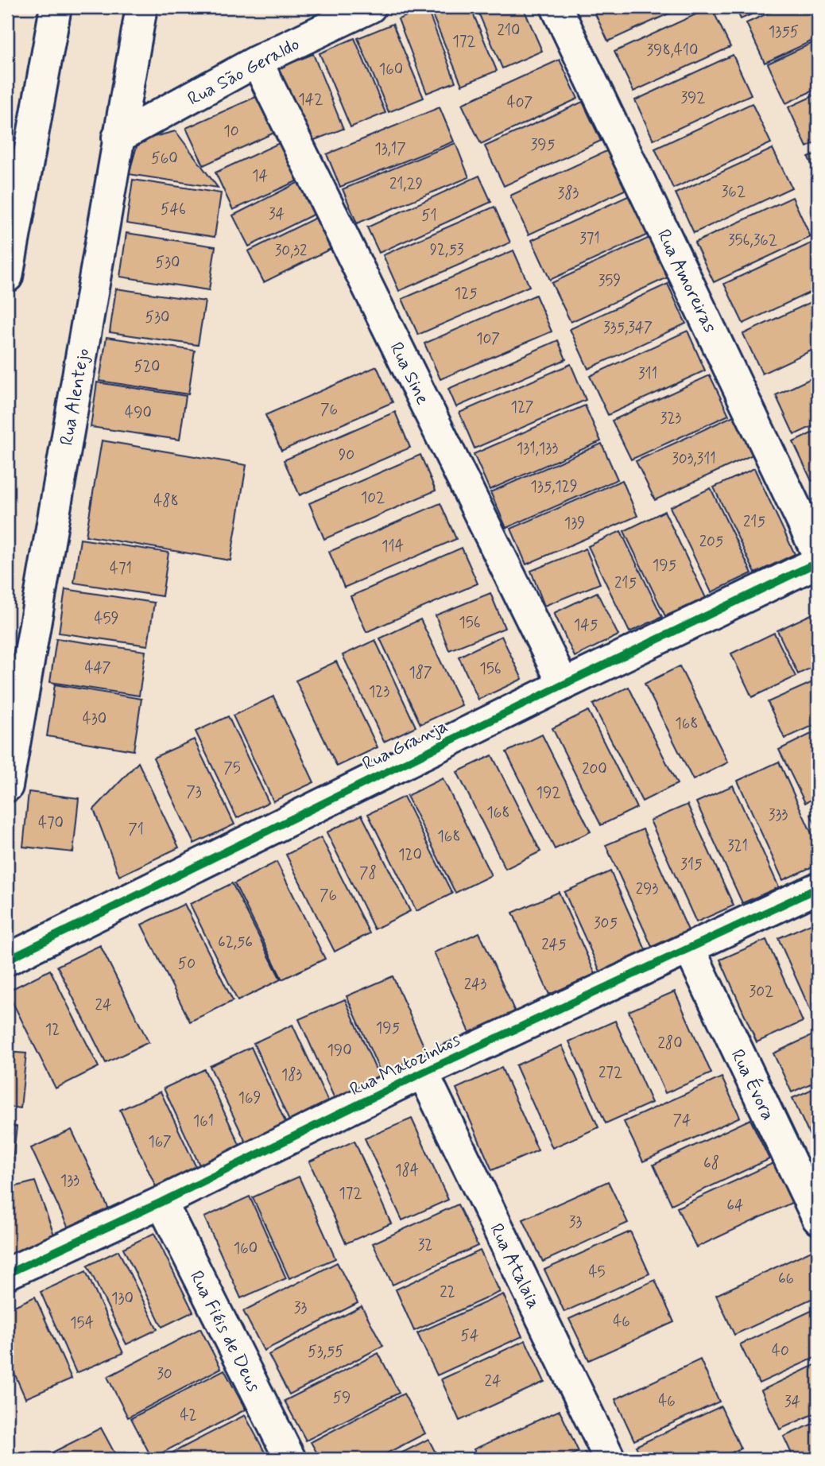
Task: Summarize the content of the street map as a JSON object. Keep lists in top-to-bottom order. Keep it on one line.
{"streets":{"main road":["Rua São Geraldo","Rua Amoreiras","Rua Sine","Rua Alentejo","Rua Granja","Rua Matozinhos","Rua Évora","Rua Atalaia","Rua Fiéis de Deus"]},"crossings":[["Rua São Geraldo","Rua Sine"],["Rua São Geraldo","Rua Alentejo"],["Rua Sine","Rua Granja"],["Rua Matozinhos","Rua Évora"],["Rua Matozinhos","Rua Atalaia"],["Rua Matozinhos","Rua Fiéis de Deus"]],"house_numbers":["210","1355","172","398,410","160","392","142","407","10","395","13,17","560","14","21,29","362","383","546","34","51","371","356,362","92,53","30,32","530","359","125","530","335,347","107","520","311","127","76","490","323","131,133","90","303,311","135,129","102","488","215","139","205","114","195","471","215","459","156","145","447","156","187","123","430","168","75","200","73","192","168","333","470","71","168","321","120","315","78","293","76","305","62,56","245","50","243","302","24","195","12","280","190","272","183","169","74","161","167","68","184","133","172","64","33","32","160","45","66","22","130","33","46","154","54","40","53,55","30","24","59","46","34","42"]}
